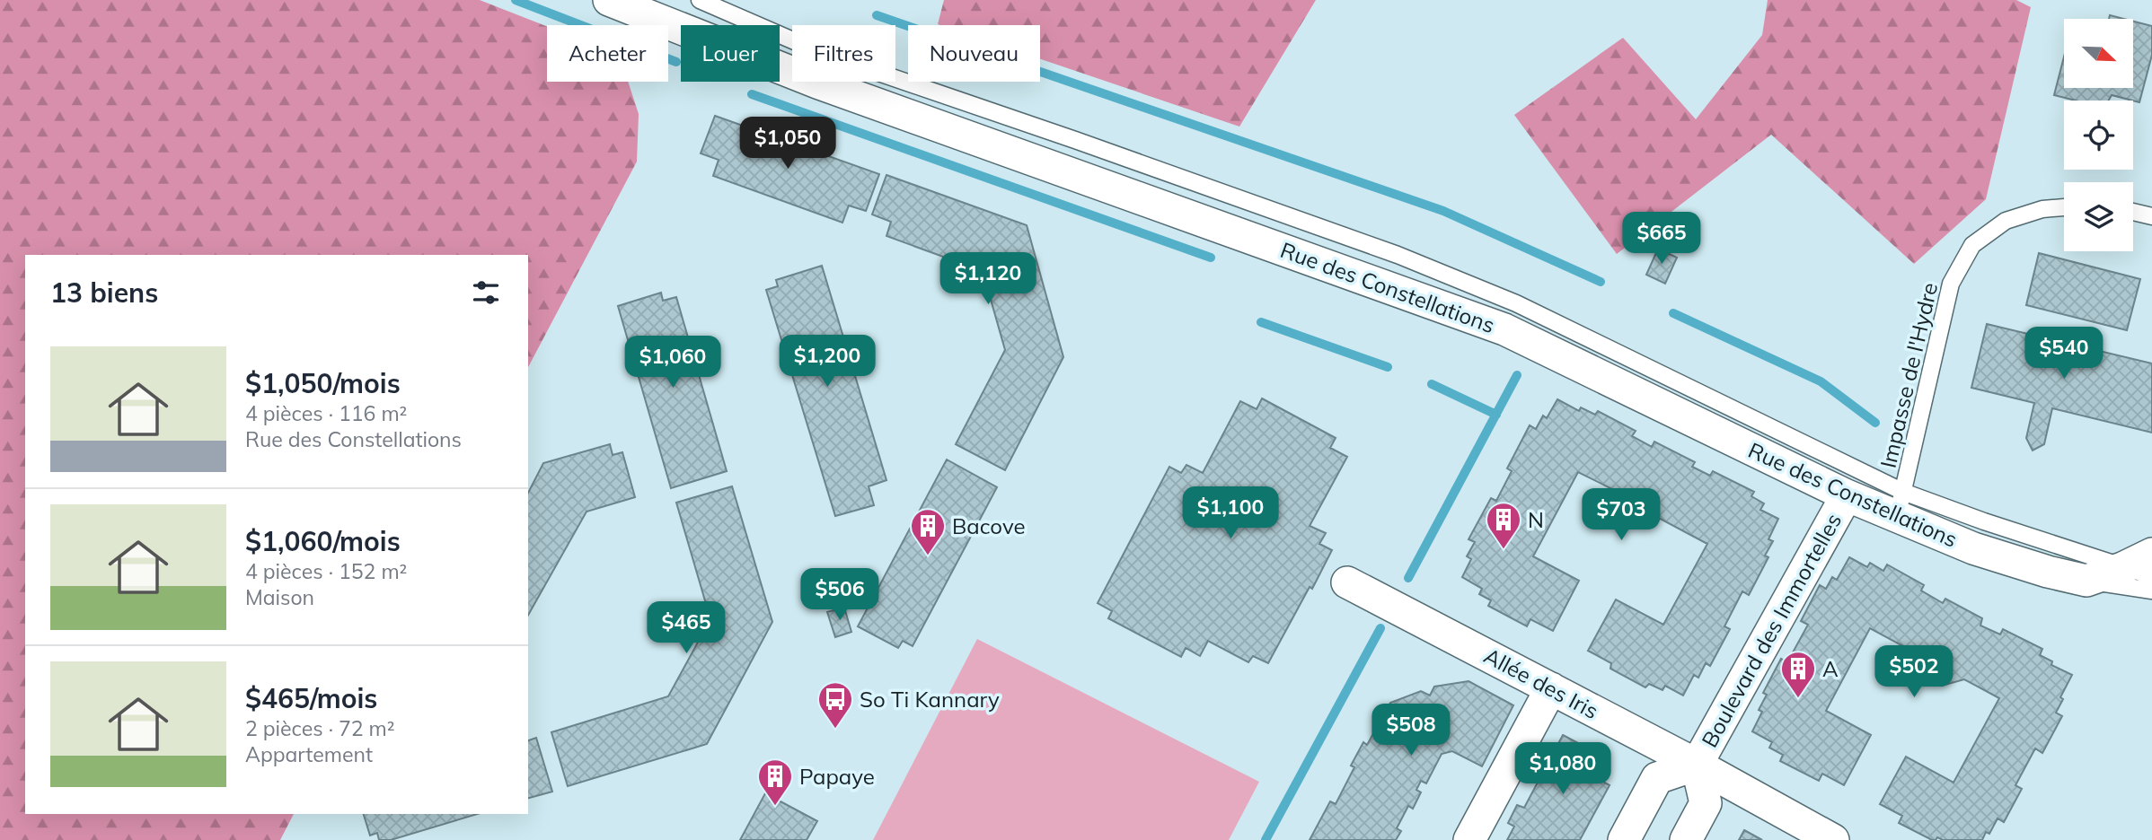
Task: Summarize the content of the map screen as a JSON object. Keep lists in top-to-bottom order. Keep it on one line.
{"streets":{"street":["Rue des Constellations","Boulevard des Immortelles","Allée des Iris"],"lane":["Impasse de l'Hydre"]},"crossings":[["Rue des Constellations","Impasse de l'Hydre"],["Rue des Constellations","Boulevard des Immortelles"],["Boulevard des Immortelles","Allée des Iris"]],"places":{"building":["N","Bacove","A","Papaye"],"bus stop":["So Ti Kannary"]},"north":"bottom right","page":{"chip":["Acheter","Louer","Filtres","Nouveau"],"price":["$1,050","$665","$1,120","$540","$1,200","$1,060","$1,100","$703","$506","$465","$502","$508","$1,080"],"heading":"13 biens","list":[{"name":"$1,050/mois","note":"4 pièces · 116 m² · Rue des Constellations"},{"name":"$1,060/mois","note":"4 pièces · 152 m² · Maison"},{"name":"$465/mois","note":"2 pièces · 72 m² · Appartement"}]}}
